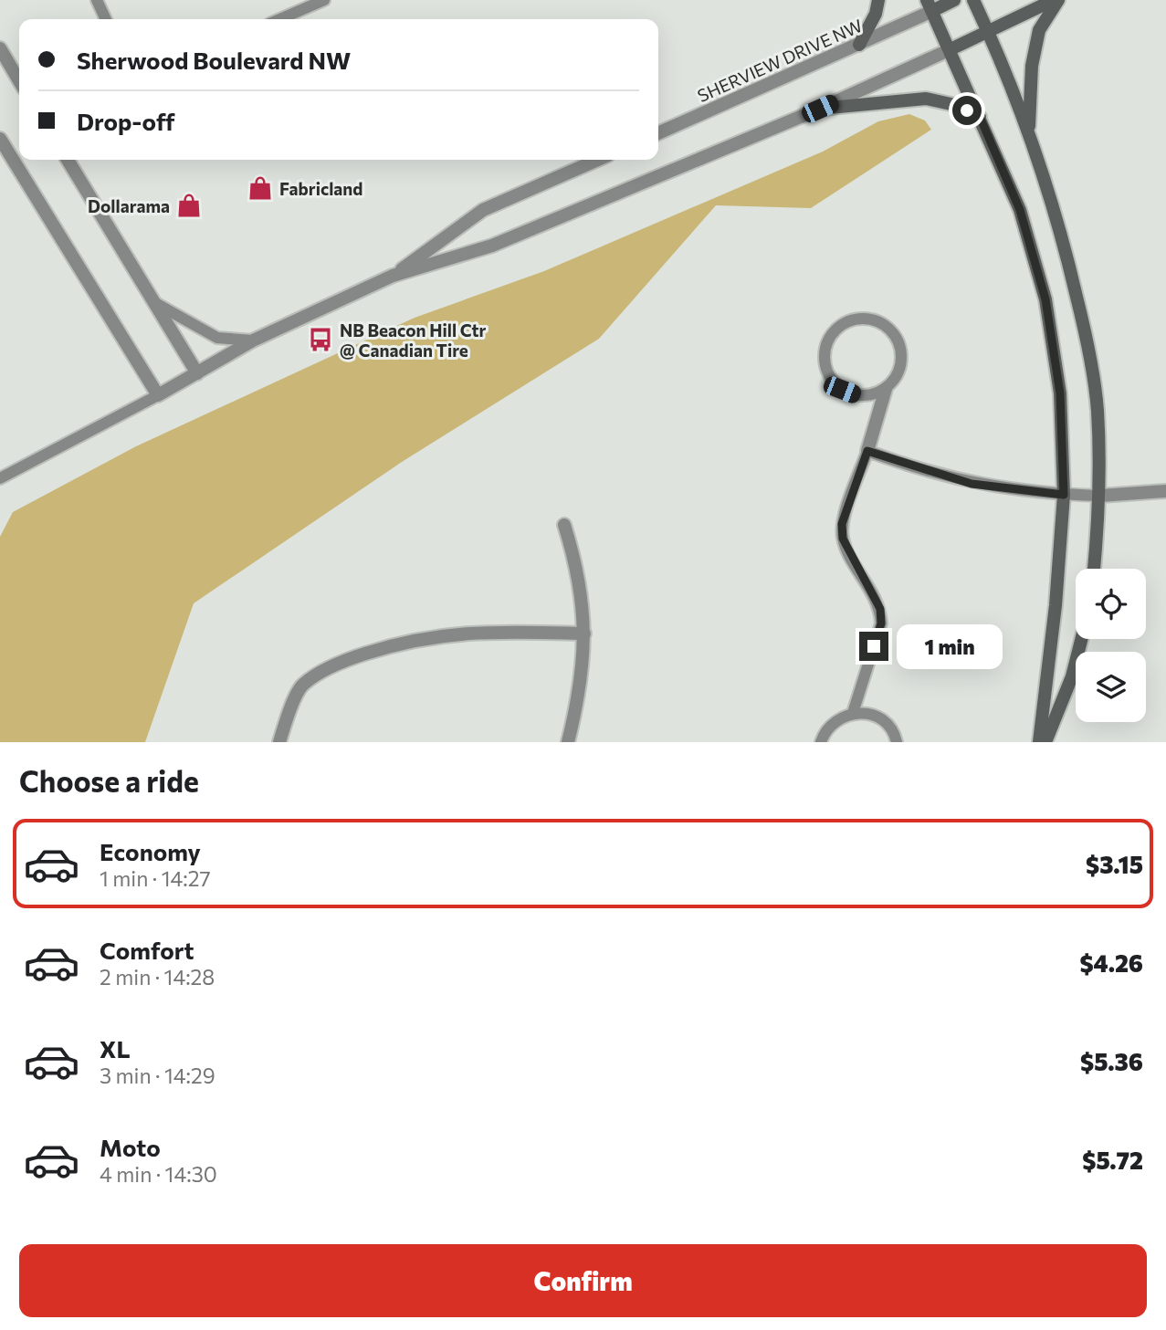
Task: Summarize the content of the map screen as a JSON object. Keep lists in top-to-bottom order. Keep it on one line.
{"streets":{"street":["SHERVIEW DRIVE NW"]},"places":{"shop":["Fabricland","Dollarama"],"bus stop":["NB Beacon Hill Ctr @ Canadian Tire"]},"page":{"banner":["Sherwood Boulevard NW","Drop-off"],"bubble":"1 min","heading":"Choose a ride","list":[{"name":"Economy","note":"1 min · 14:27","value":"$3.15"},{"name":"Comfort","note":"2 min · 14:28","value":"$4.26"},{"name":"XL","note":"3 min · 14:29","value":"$5.36"},{"name":"Moto","note":"4 min · 14:30","value":"$5.72"}],"buttons":"Confirm"}}
